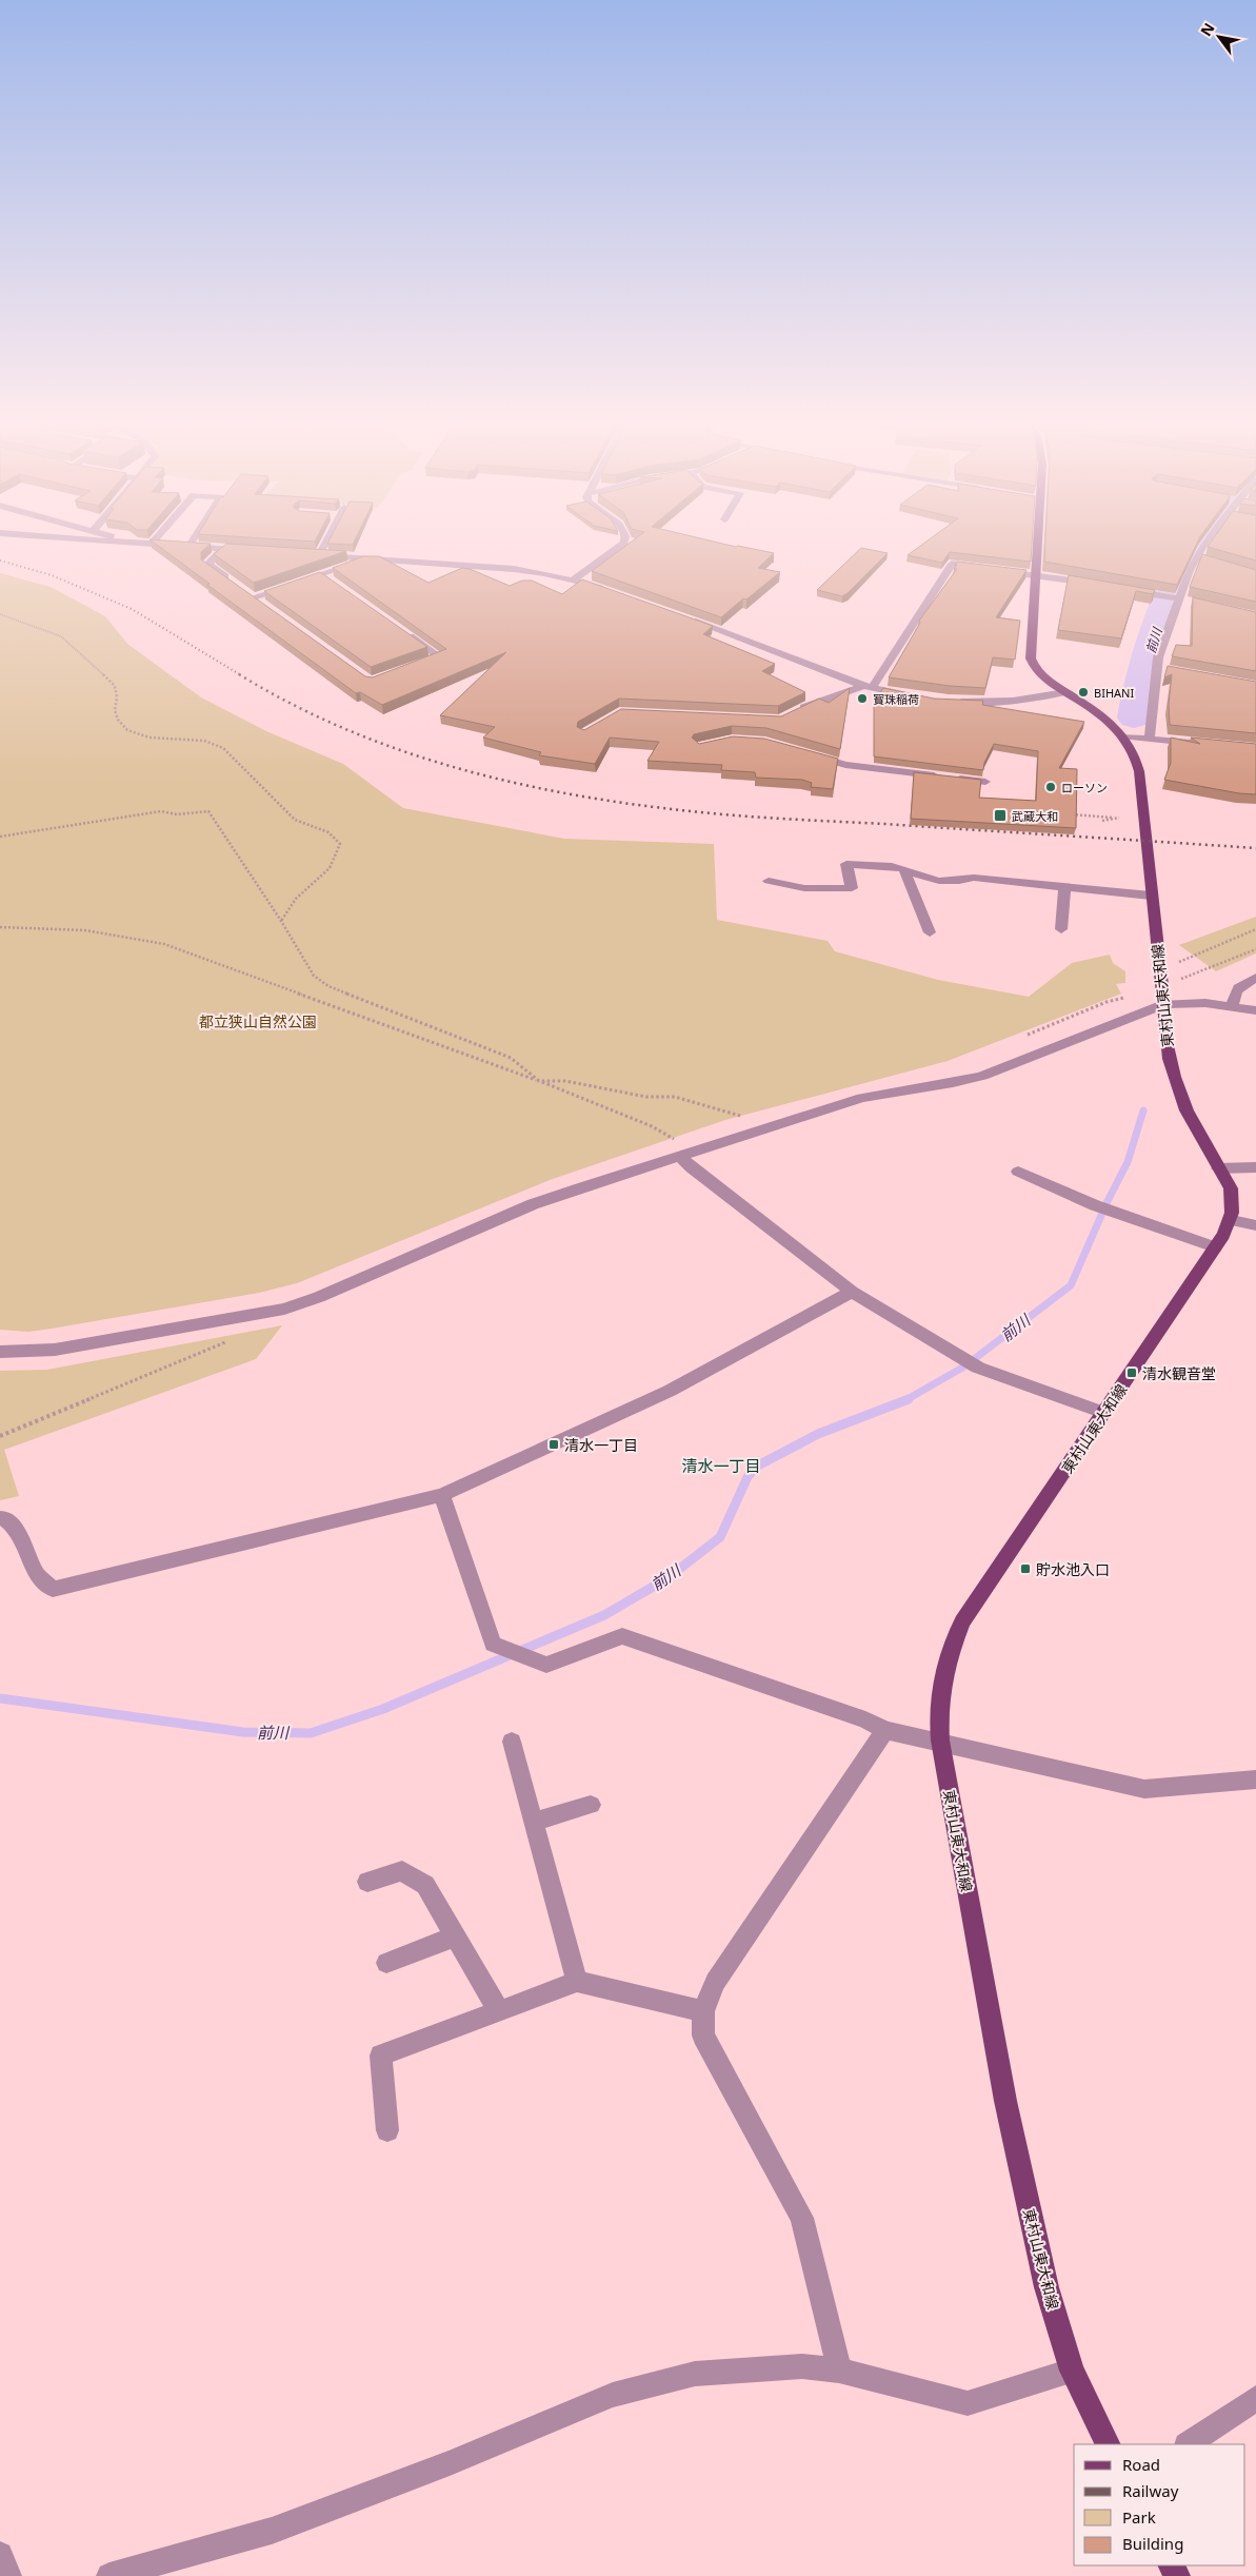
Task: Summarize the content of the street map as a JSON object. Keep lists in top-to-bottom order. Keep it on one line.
{"streets":{"main road":["東村山東大和線"]},"districts":["清水一丁目"],"water":["前川"],"parks":["都立狭山自然公園"],"places":{"other":["BIHANI","寳珠稲荷","ローソン"],"transit":["武蔵大和","清水観音堂","清水一丁目","貯水池入口"]},"legend":["Road","Railway","Park","Building"],"north":"top left"}
